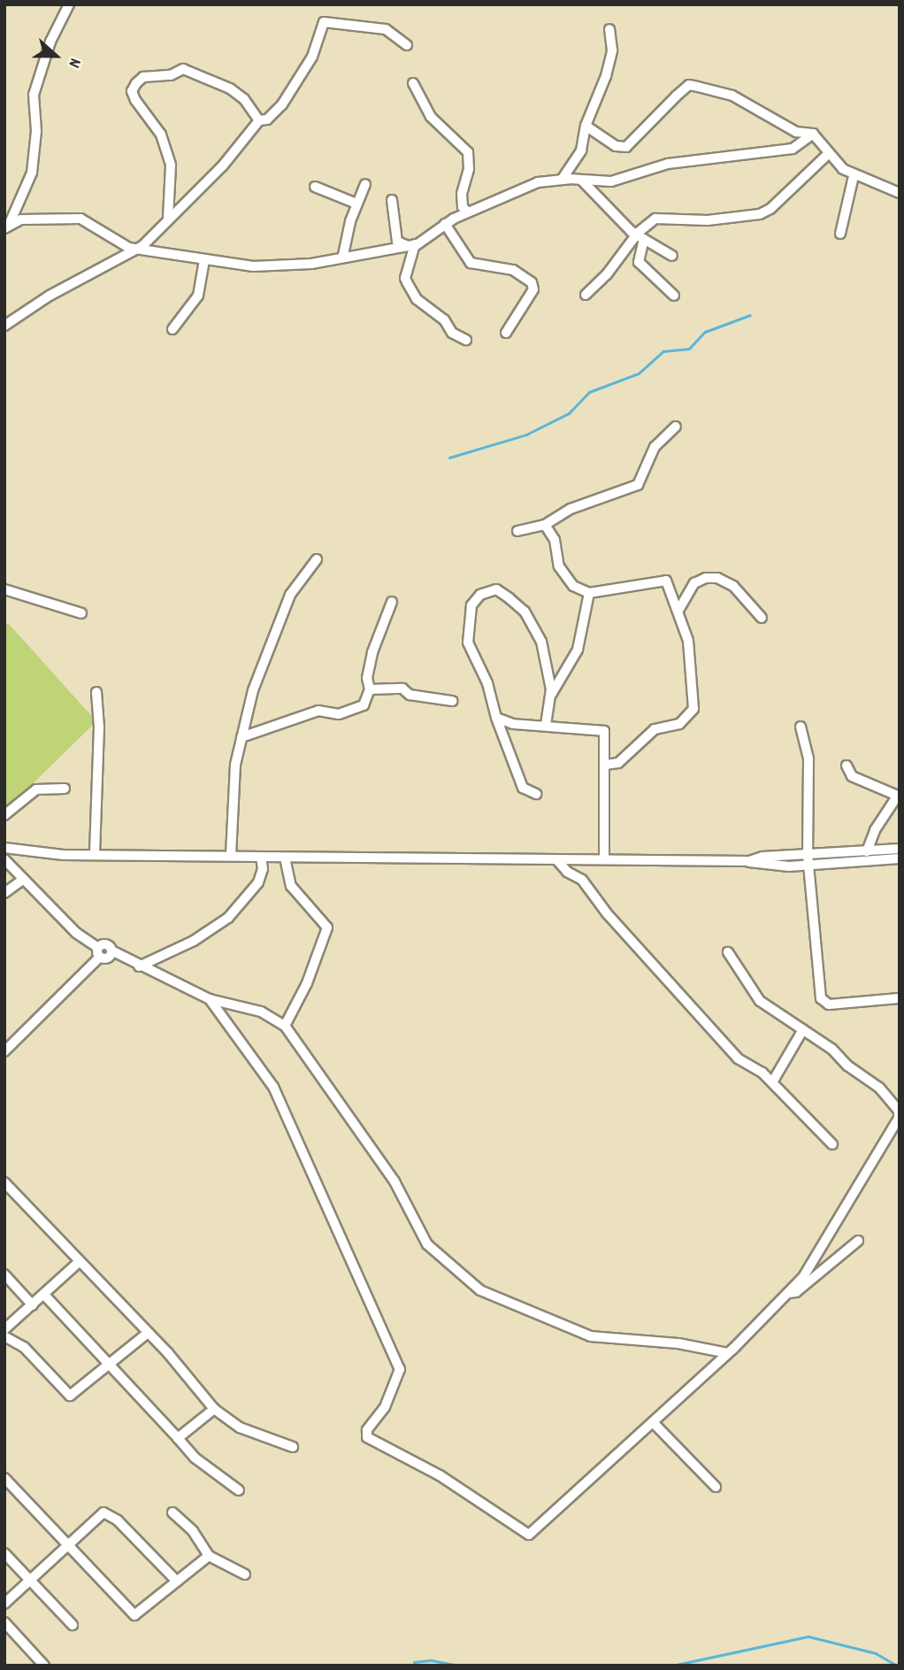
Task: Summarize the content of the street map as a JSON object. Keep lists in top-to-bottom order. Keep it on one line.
{"north":"right"}
